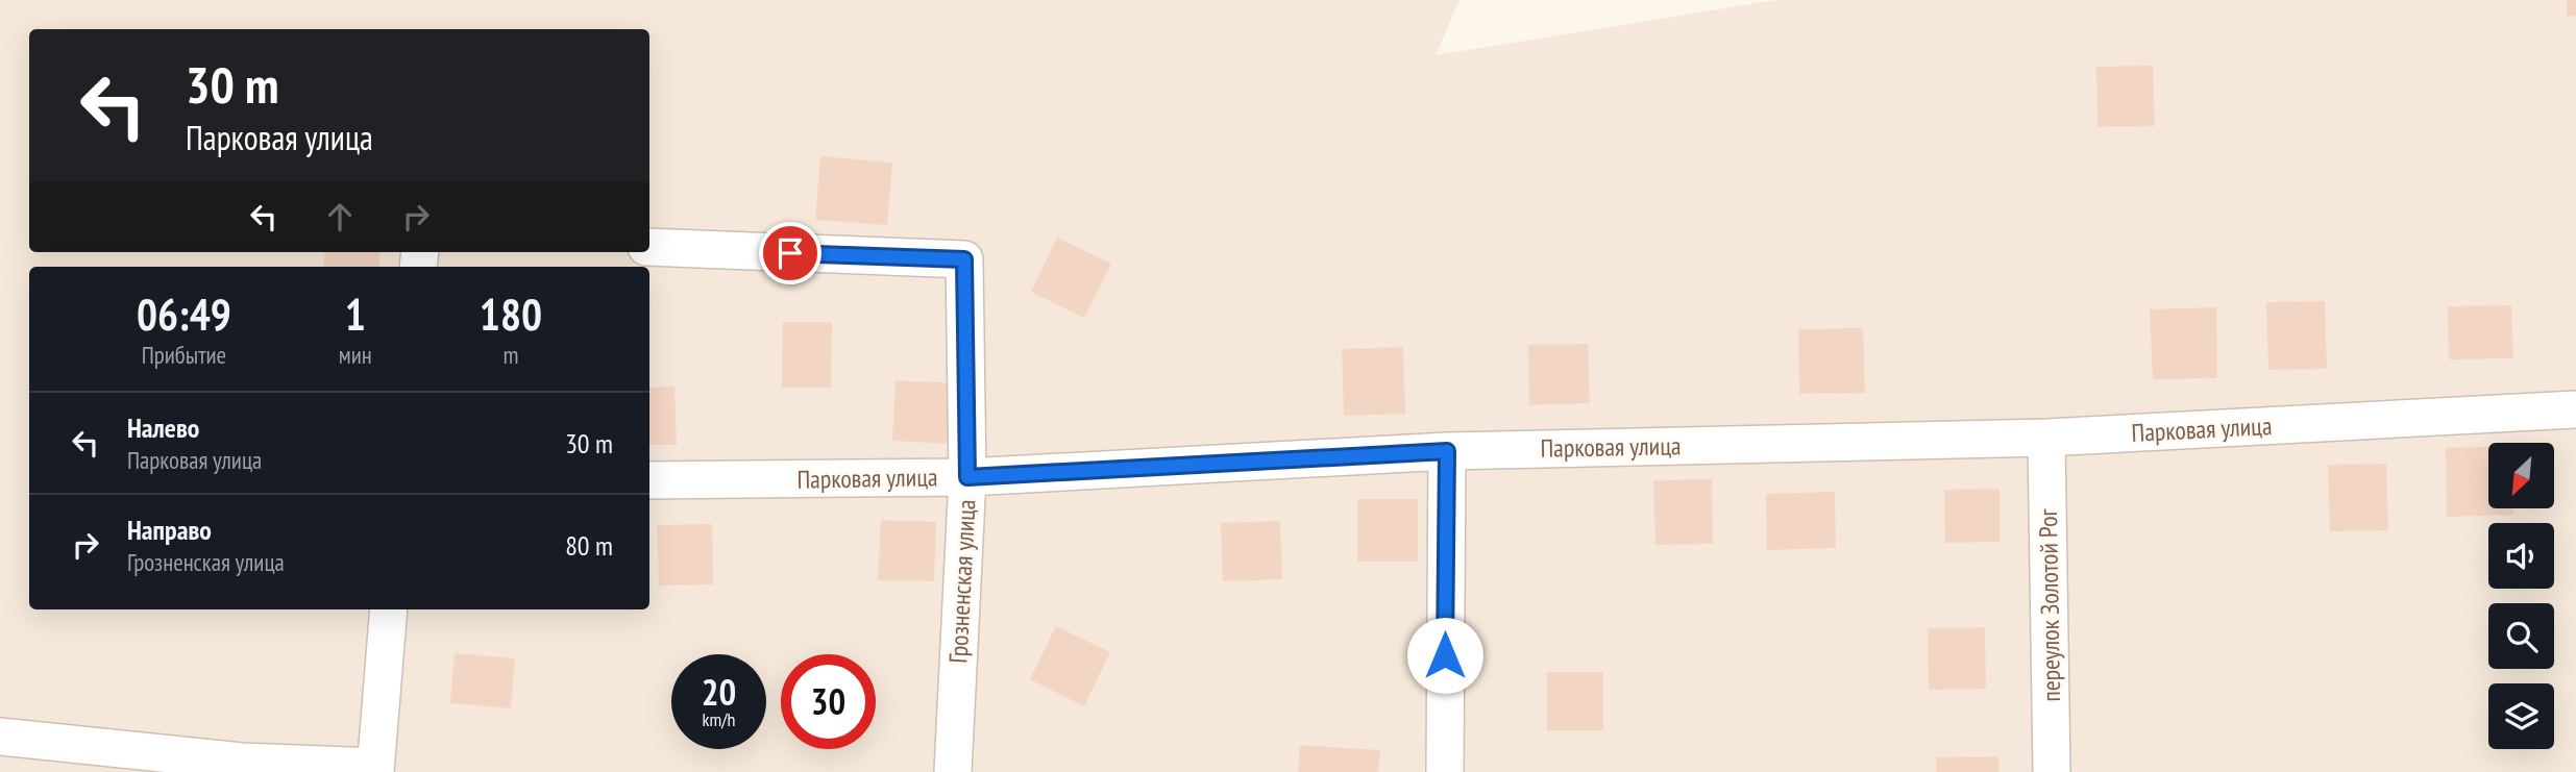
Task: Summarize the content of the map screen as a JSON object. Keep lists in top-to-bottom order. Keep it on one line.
{"streets":{"street":["Парковая улица","Грозненская улица","переулок Золотой Рог"]},"crossings":[["Парковая улица","Грозненская улица"],["Парковая улица","переулок Золотой Рог"]],"north":"bottom left","page":{"turn":["30 m","Парковая улица"],"eta":["06:49","Прибытие","1","мин","180","m"],"list":[{"name":"Налево","note":"Парковая улица","value":"30 m"},{"name":"Направо","note":"Грозненская улица","value":"80 m"}],"speed":"20 km/h","limit":"30"}}
